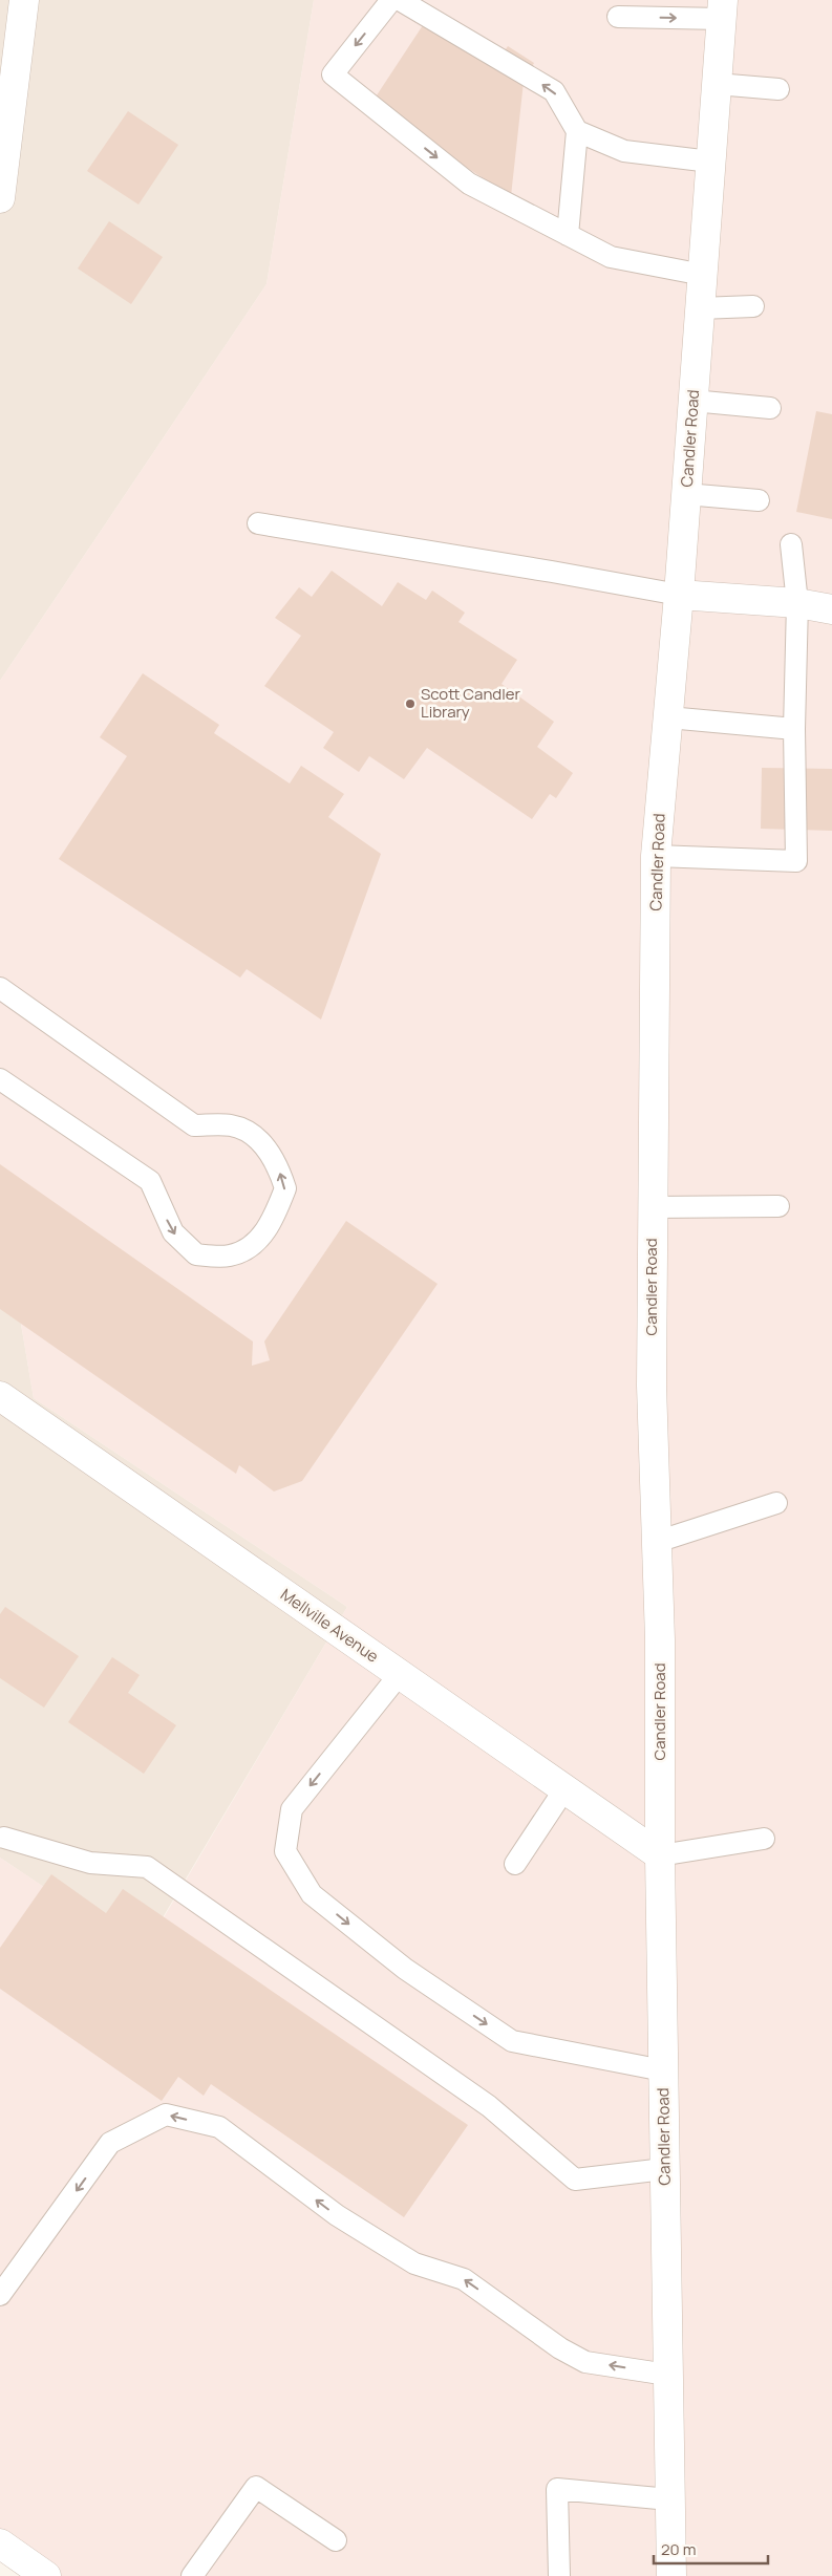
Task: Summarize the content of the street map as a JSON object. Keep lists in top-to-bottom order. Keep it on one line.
{"streets":{"main road":["Candler Road","Mellville Avenue"]},"crossings":[["Candler Road","Mellville Avenue"]],"places":["Scott Candler Library"],"scale_bar":"20 m"}
